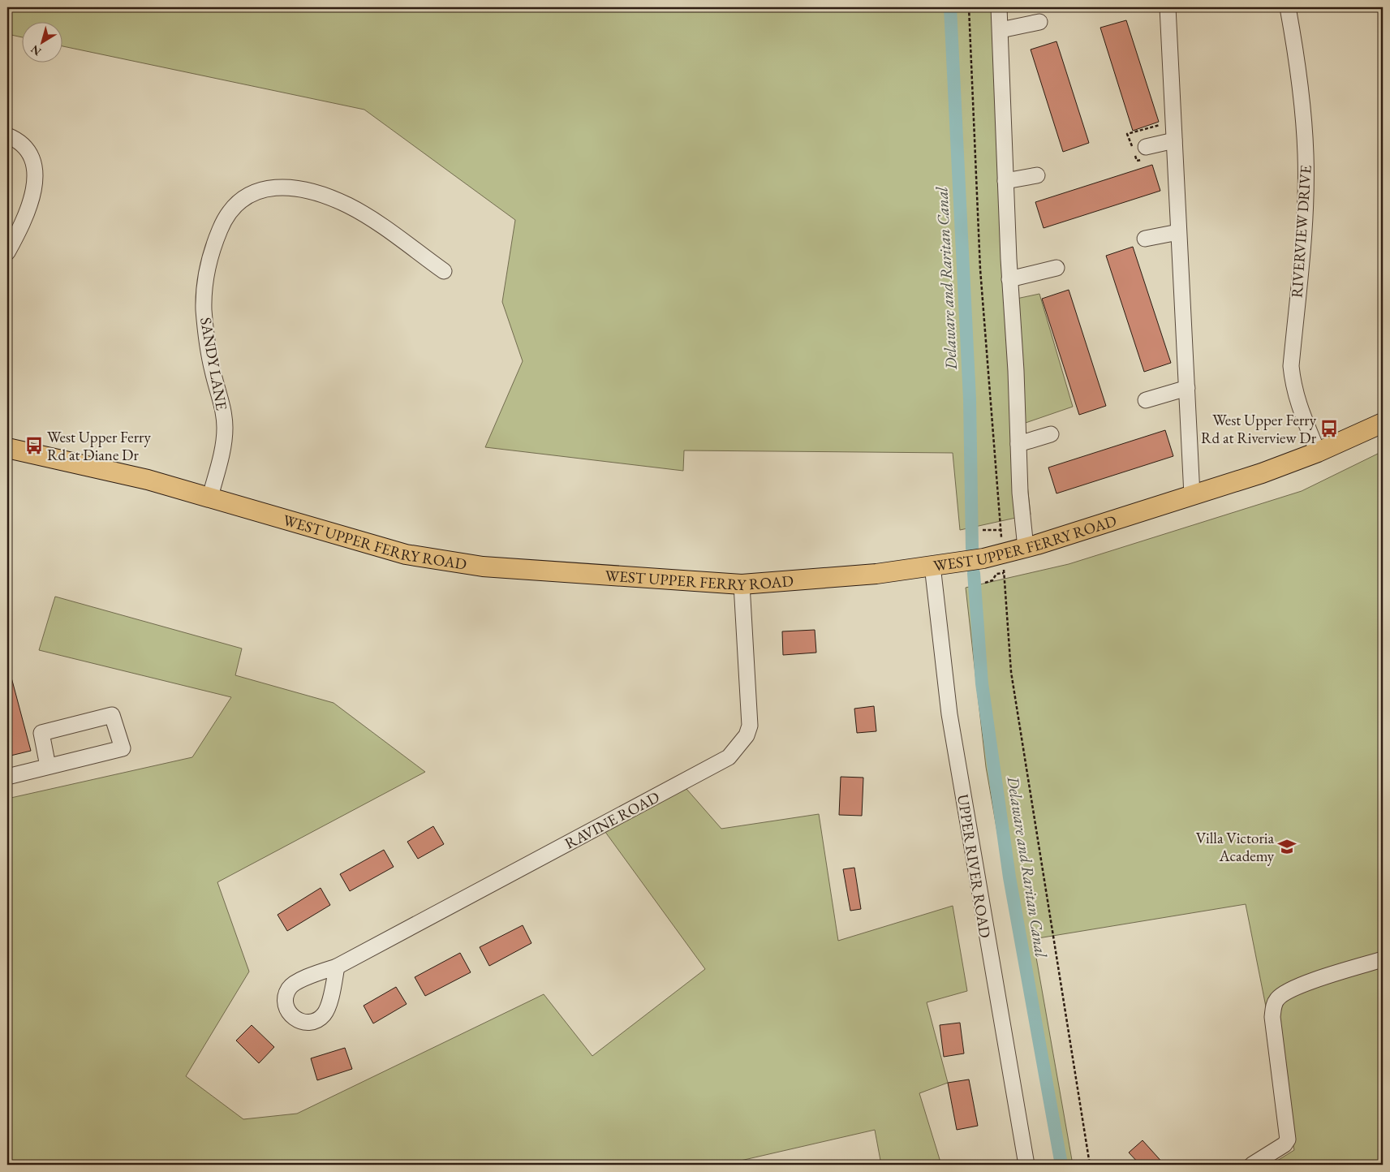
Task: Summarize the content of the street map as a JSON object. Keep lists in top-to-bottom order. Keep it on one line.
{"streets":{"main road":["WEST UPPER FERRY ROAD"],"street":["RIVERVIEW DRIVE","SANDY LANE","RAVINE ROAD","UPPER RIVER ROAD"]},"crossings":[["RIVERVIEW DRIVE","WEST UPPER FERRY ROAD"],["SANDY LANE","WEST UPPER FERRY ROAD"],["WEST UPPER FERRY ROAD","RAVINE ROAD"],["WEST UPPER FERRY ROAD","UPPER RIVER ROAD"]],"water":["Delaware and Raritan Canal"],"places":{"bus stop":["West Upper Ferry Rd at Riverview Dr","West Upper Ferry Rd at Diane Dr"],"school or university":["Villa Victoria Academy"]},"north":"bottom left"}
